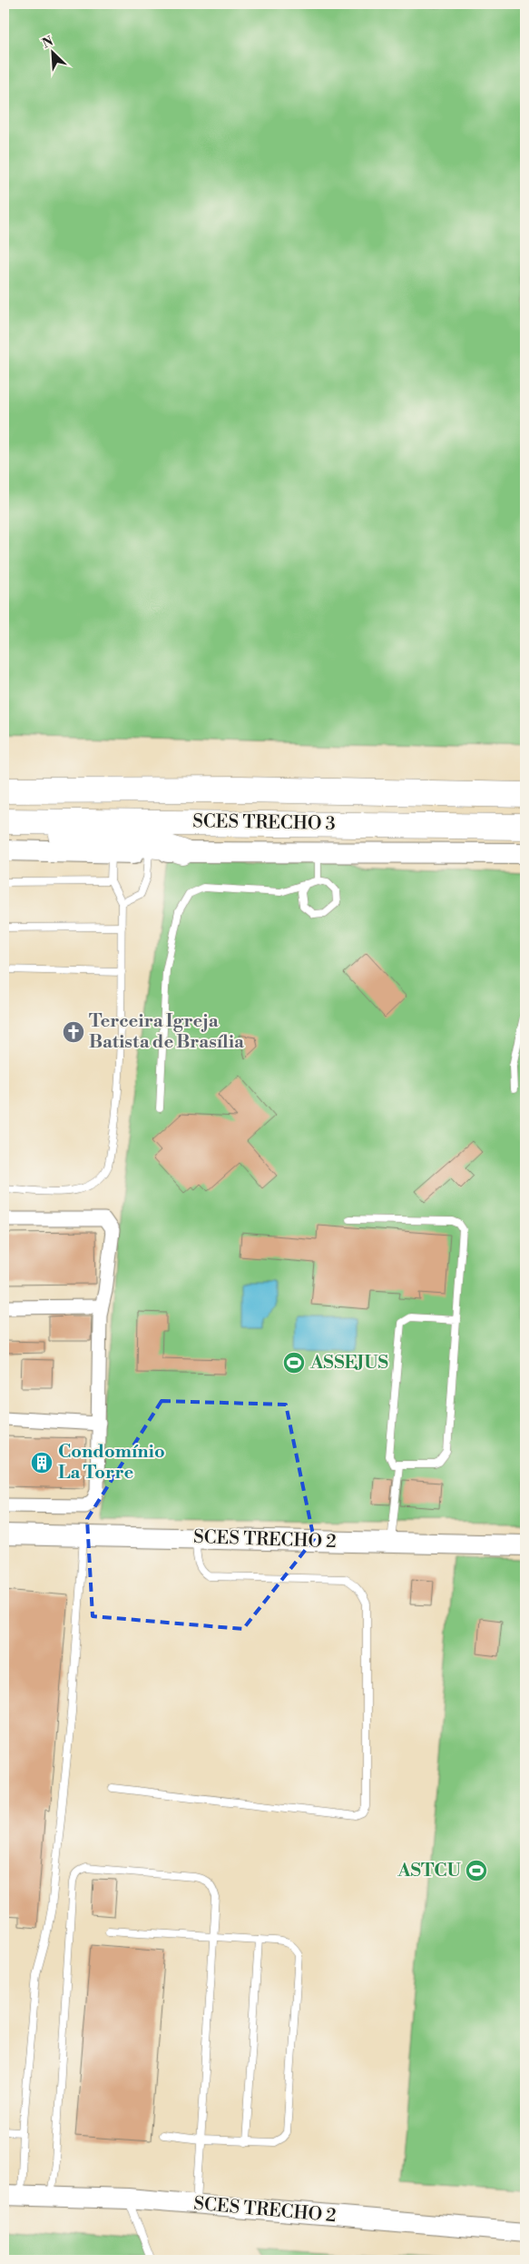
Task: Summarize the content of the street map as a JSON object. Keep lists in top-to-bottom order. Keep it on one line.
{"streets":{"highway":["SCES TRECHO 3"],"street":["SCES TRECHO 2"]},"places":{"church":["Terceira Igreja Batista de Brasília"],"sports":["ASSEJUS","ASTCU"],"building":["Condomínio La Torre"]},"north":"top left"}
